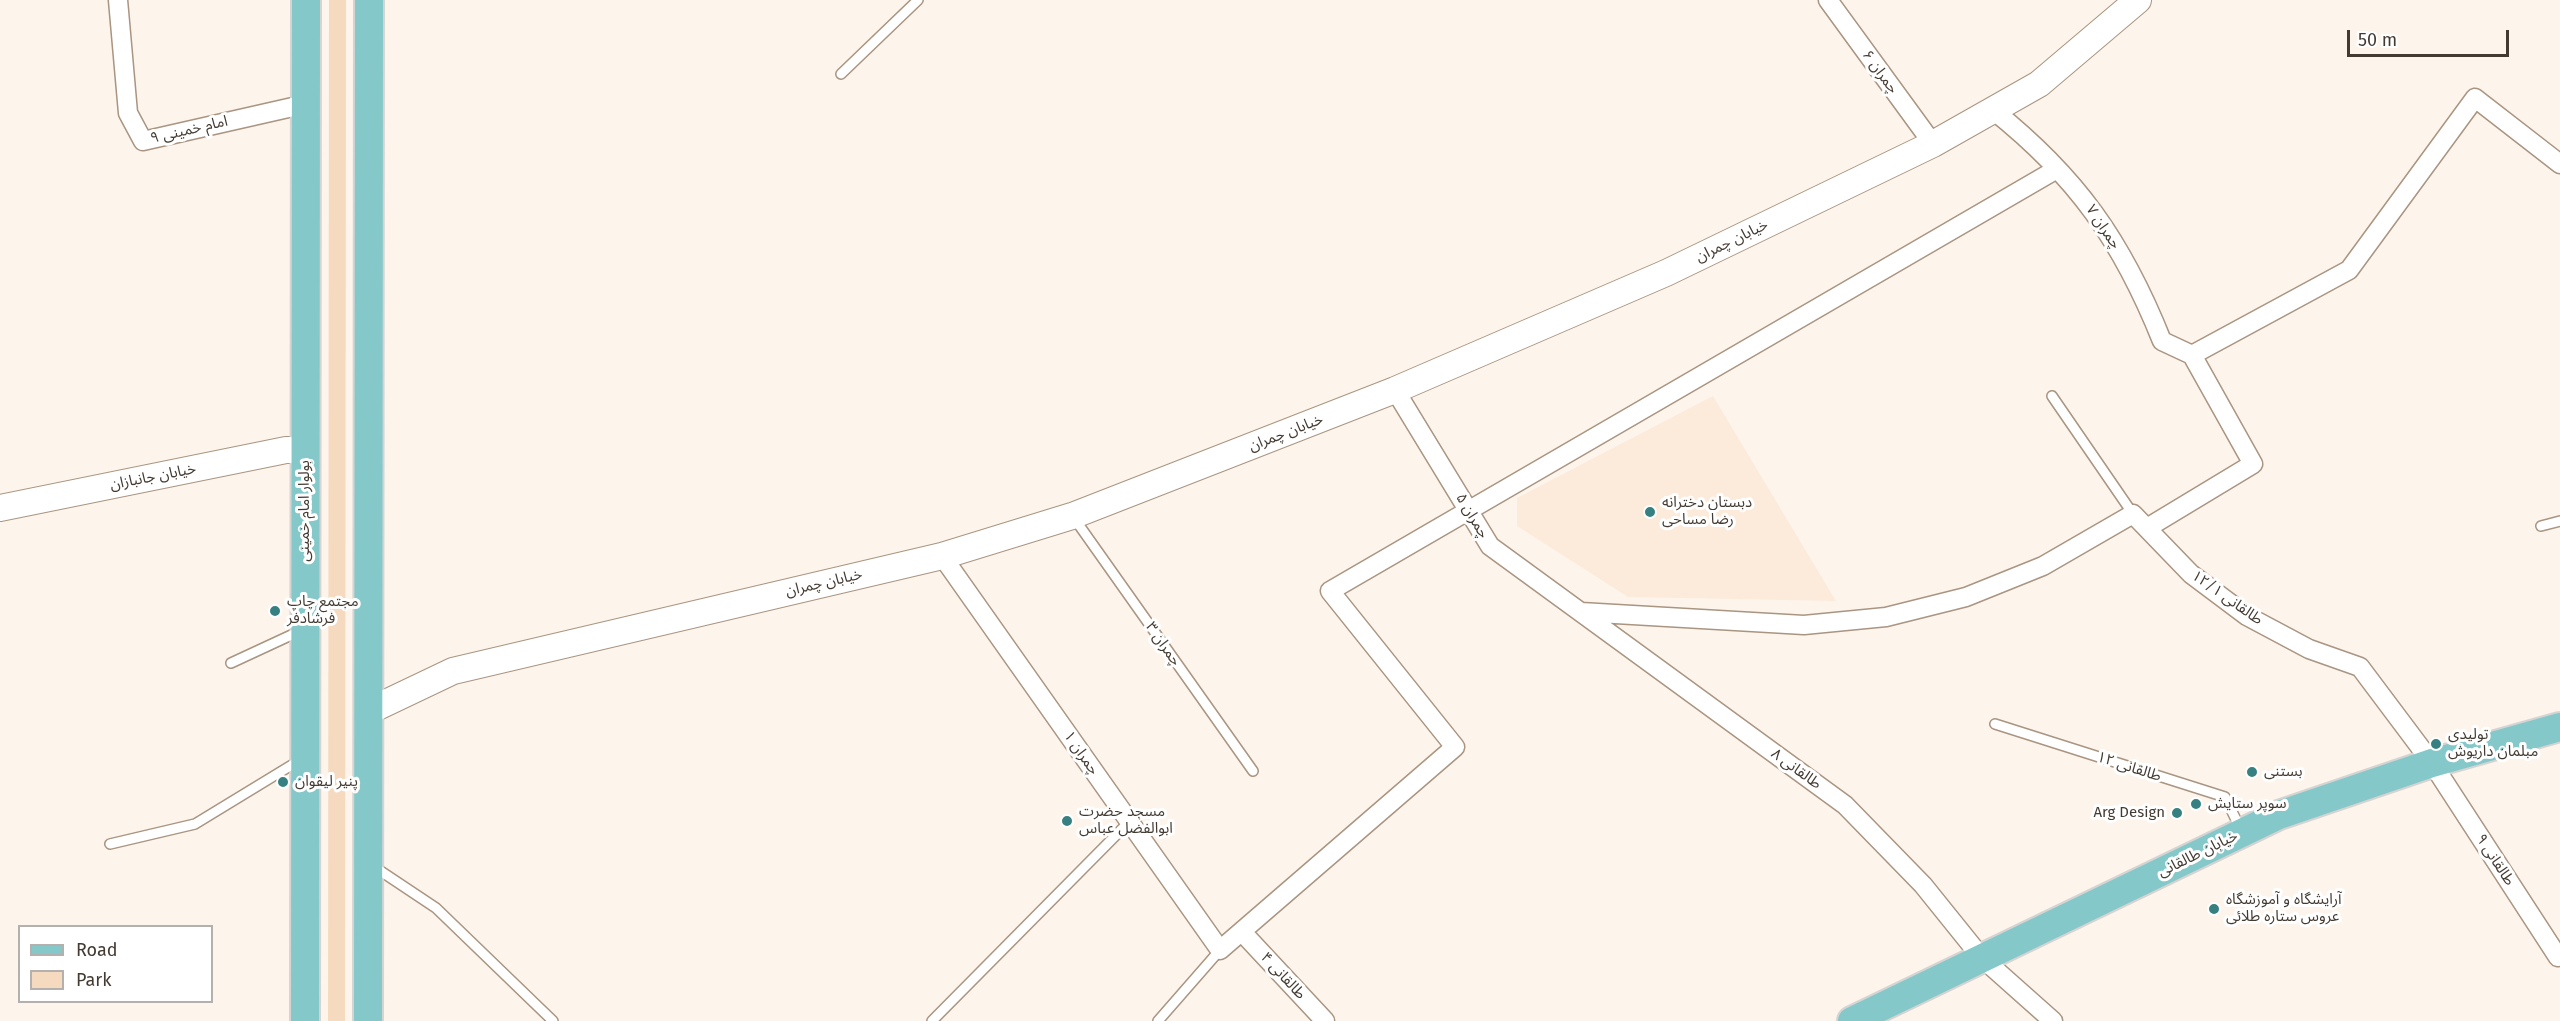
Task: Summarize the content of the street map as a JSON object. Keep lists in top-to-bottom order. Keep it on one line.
{"streets":{"main road":["خیابان چمران","خیابان جانبازان","بولوار امام خمینی","خیابان طالقانی"],"street":["چمران ۶","امام خمینی ۹","چمران ۷","چمران ۵","طالقانی ۱۲/۱","چمران ۱","طالقانی ۸","طالقانی ۹","طالقانی ۴"],"lane":["چمران ۳","طالقانی ۱۲"]},"crossings":[["چمران ۶","خیابان چمران"],["امام خمینی ۹","بولوار امام خمینی"],["چمران ۷","خیابان چمران"],["خیابان چمران","چمران ۵"],["خیابان چمران","چمران ۳"],["خیابان چمران","چمران ۱"],["خیابان جانبازان","بولوار امام خمینی"],["چمران ۵","طالقانی ۸"],["طالقانی ۱۲/۱","خیابان طالقانی"],["طالقانی ۱۲/۱","طالقانی ۹"],["طالقانی ۱۲","خیابان طالقانی"],["طالقانی ۸","خیابان طالقانی"],["خیابان طالقانی","طالقانی ۹"]],"places":["دبستان دخترانه رضا مساحی","مجتمع چاپ فرشادفر","تولیدی مبلمان داریوش","بستنی","پنیر لیقوان","سوپر ستایش","Arg Design","مسجد حضرت ابوالفضل عباس","آرایشگاه و آموزشگاه عروس ستاره طلائی"],"legend":["Road","Park"],"scale_bar":"50 m"}
